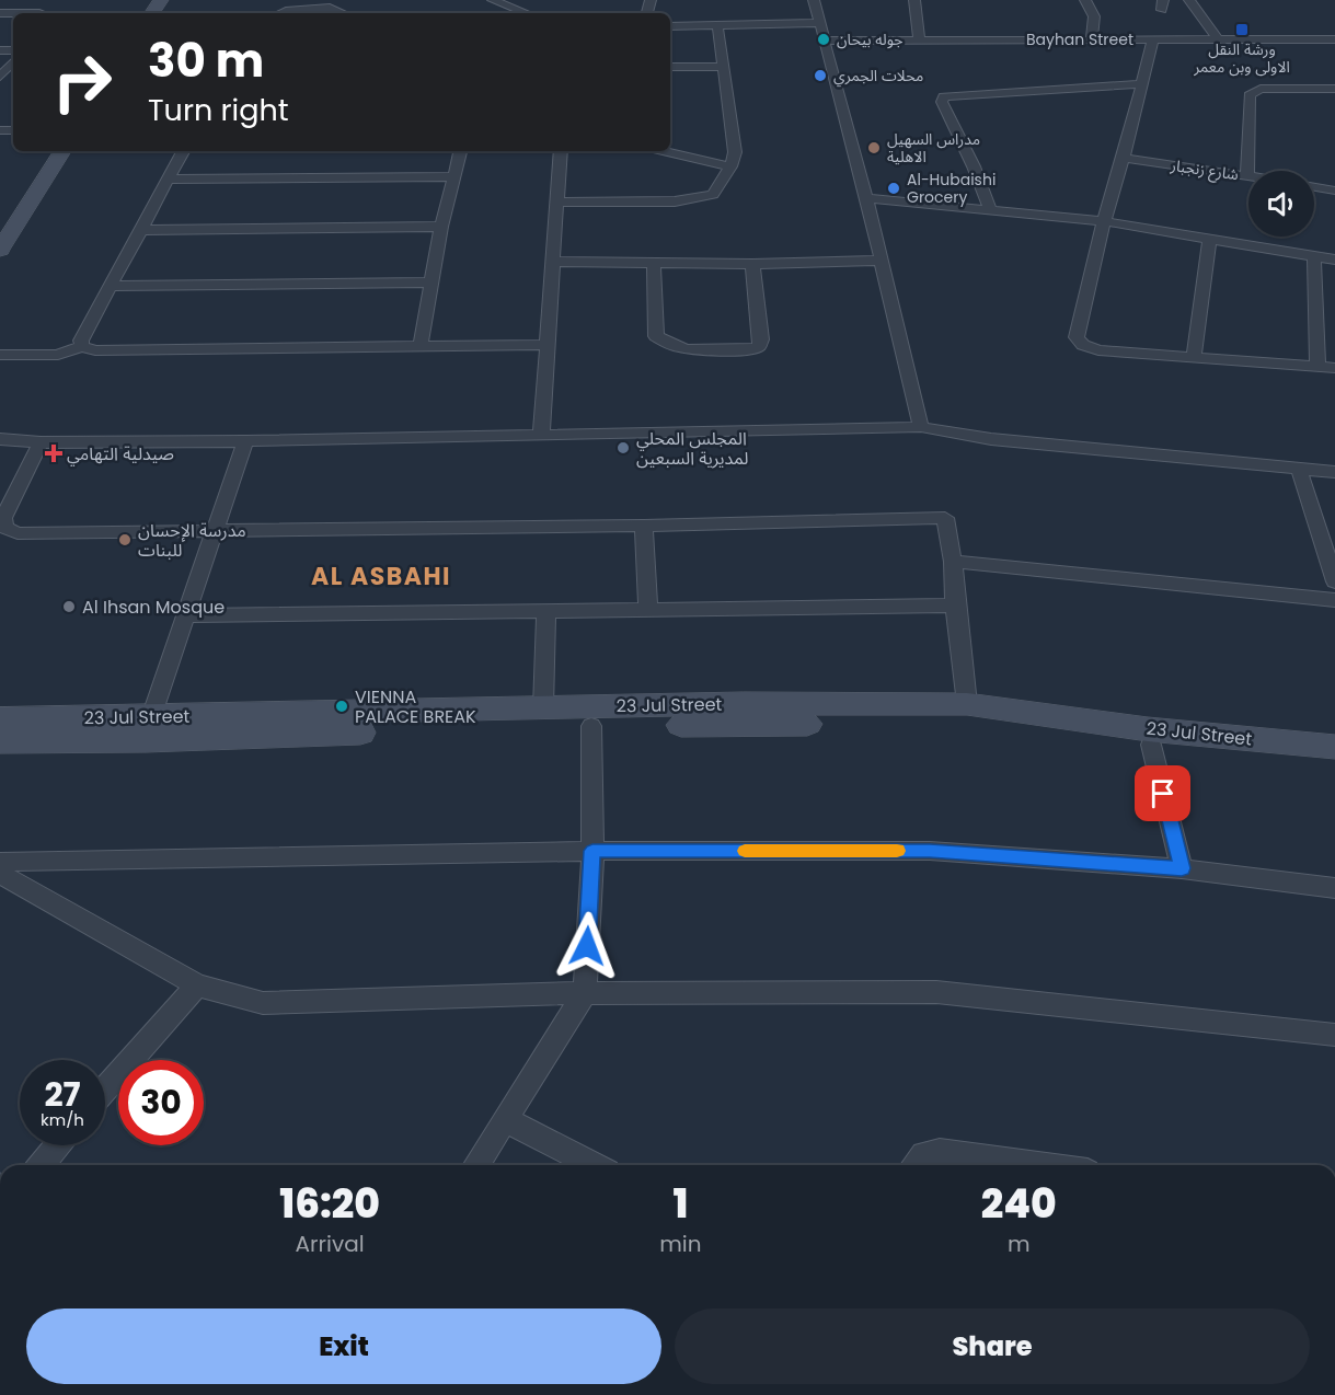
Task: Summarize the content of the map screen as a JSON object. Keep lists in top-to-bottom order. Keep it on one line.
{"streets":{"street":["Bayhan Street","شارع زنجبار","23 Jul Street"]},"districts":["AL ASBAHI"],"places":{"transit":["ورشة النقل الاولى وبن معمر"],"other":["جوله بيحان","محلات الجمري","مدراس السهيل الاهلية","Al-Hubaishi Grocery","المجلس المحلي لمديرية السبعين","مدرسة الإحسان للبنات","Al Ihsan Mosque","VIENNA PALACE BREAK"],"health":["صيدلية التهامي"]},"page":{"turn":["30 m","Turn right"],"speed":"27 km/h","limit":"30","eta":["16:20","Arrival","1","min","240","m"],"buttons":["Exit","Share"]}}
